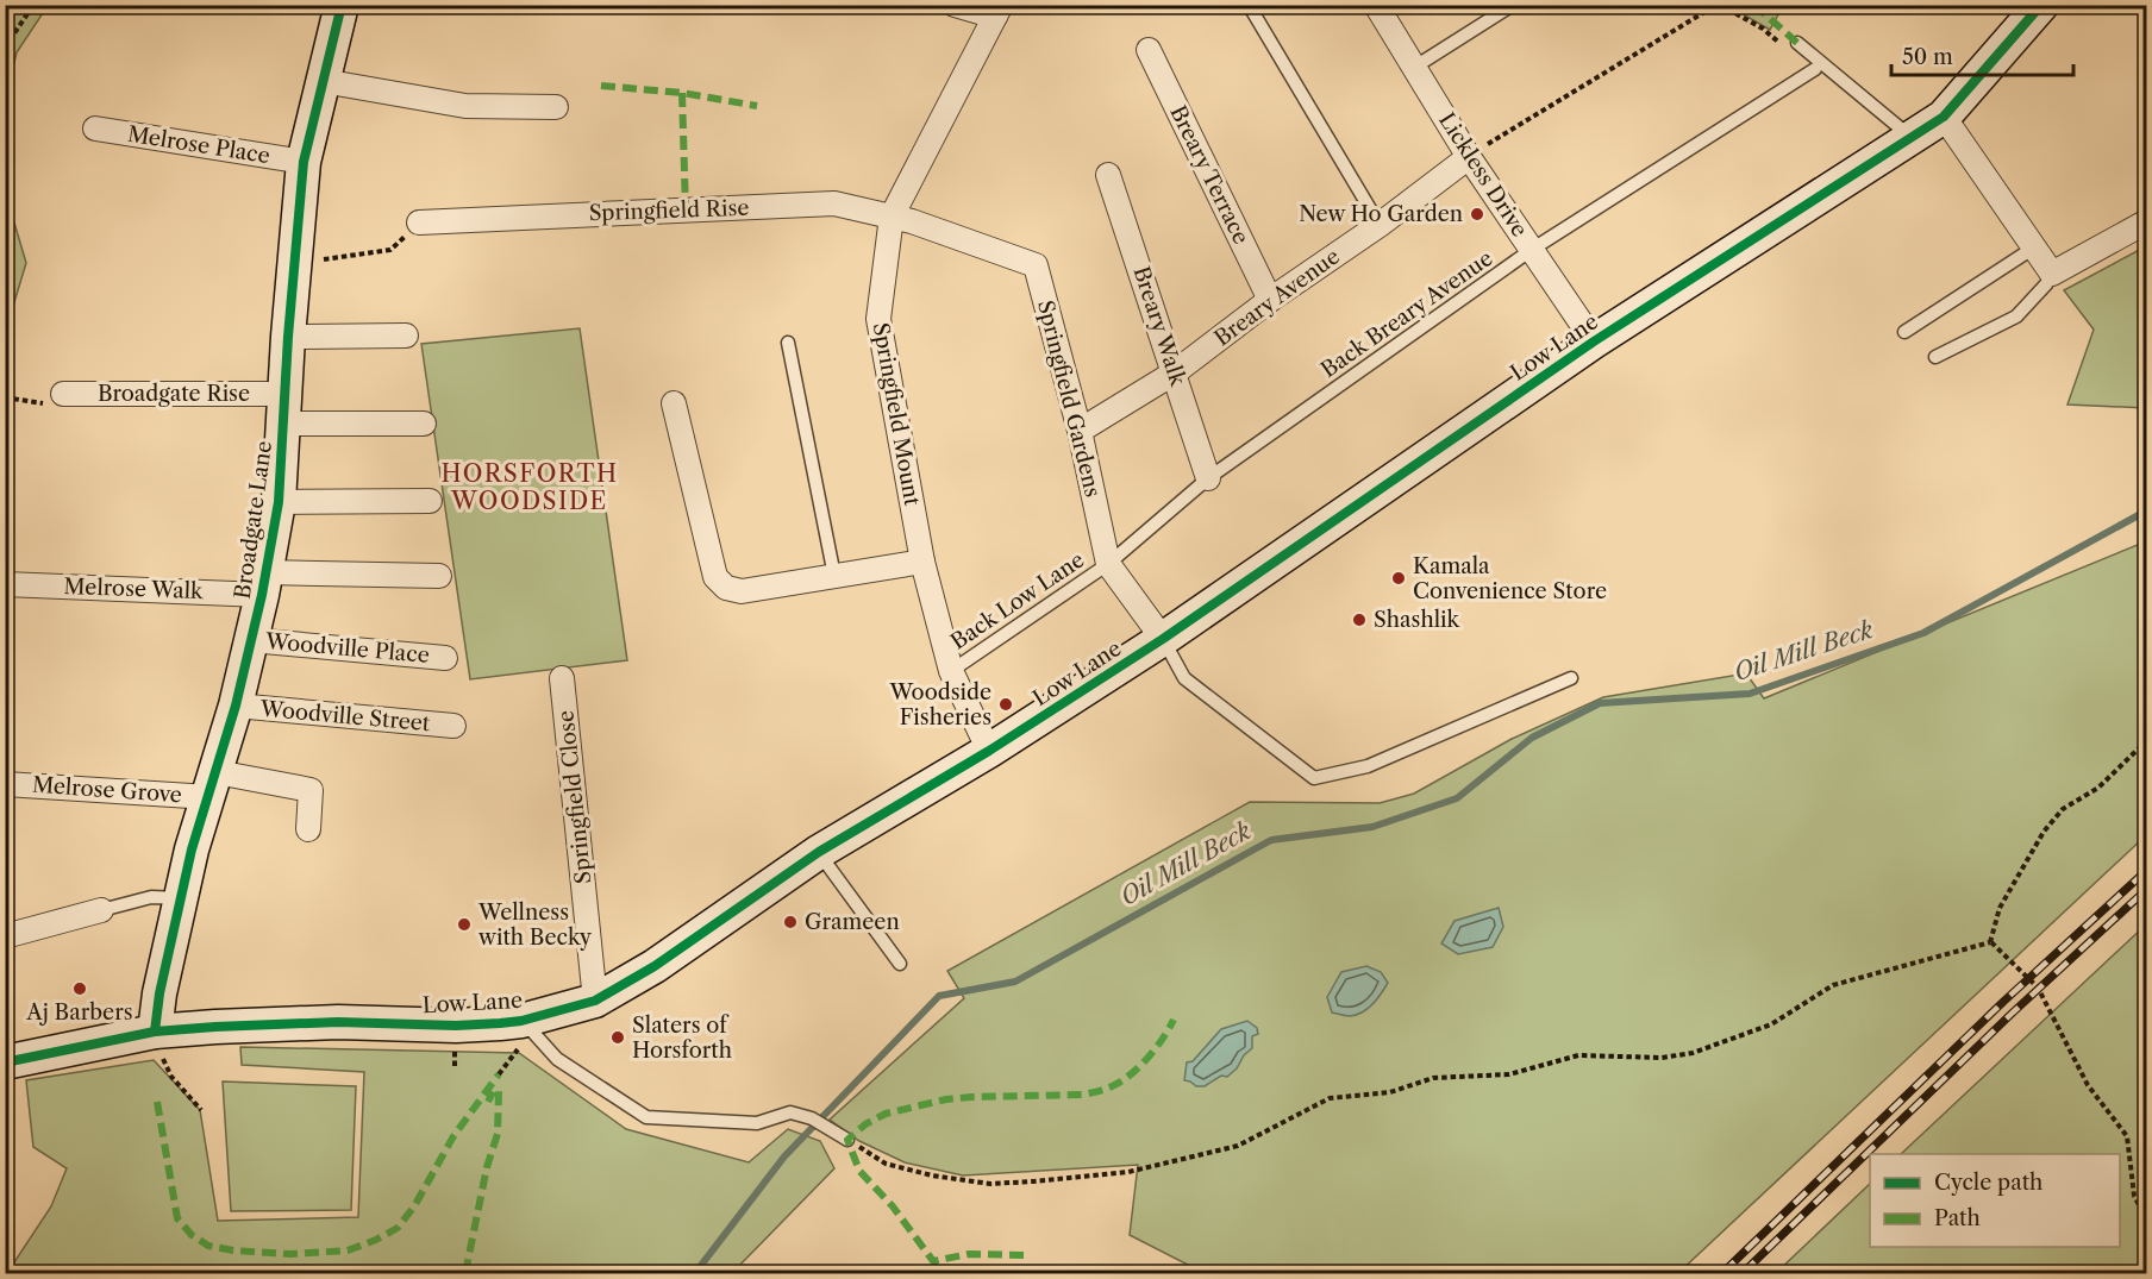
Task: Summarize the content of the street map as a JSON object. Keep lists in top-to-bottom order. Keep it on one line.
{"streets":{"street":["Melrose Place","Breary Terrace","Lickless Drive","Springfield Rise","Breary Avenue","Breary Walk","Low Lane","Broadgate Rise","Springfield Gardens","Springfield Mount","Broadgate Lane","Melrose Walk","Woodville Place","Woodville Street","Melrose Grove","Springfield Close"],"lane":["Back Breary Avenue","Back Low Lane"]},"crossings":[["Melrose Place","Broadgate Lane"],["Breary Terrace","Breary Avenue"],["Lickless Drive","Breary Avenue"],["Lickless Drive","Back Breary Avenue"],["Lickless Drive","Low Lane"],["Springfield Rise","Springfield Gardens"],["Springfield Rise","Springfield Mount"],["Breary Avenue","Breary Walk"],["Breary Avenue","Springfield Gardens"],["Back Breary Avenue","Breary Walk"],["Back Breary Avenue","Springfield Gardens"],["Back Breary Avenue","Back Low Lane"],["Low Lane","Springfield Gardens"],["Low Lane","Springfield Mount"],["Low Lane","Broadgate Lane"],["Low Lane","Springfield Close"],["Broadgate Rise","Broadgate Lane"],["Springfield Gardens","Back Low Lane"],["Springfield Mount","Back Low Lane"],["Broadgate Lane","Melrose Walk"],["Broadgate Lane","Woodville Place"],["Broadgate Lane","Woodville Street"],["Broadgate Lane","Melrose Grove"]],"districts":["HORSFORTH WOODSIDE"],"water":["Oil Mill Beck"],"places":["New Ho Garden","Kamala Convenience Store","Shashlik","Woodside Fisheries","Grameen","Wellness with Becky","Aj Barbers","Slaters of Horsforth"],"legend":["Cycle path","Path"],"scale_bar":"50 m"}
